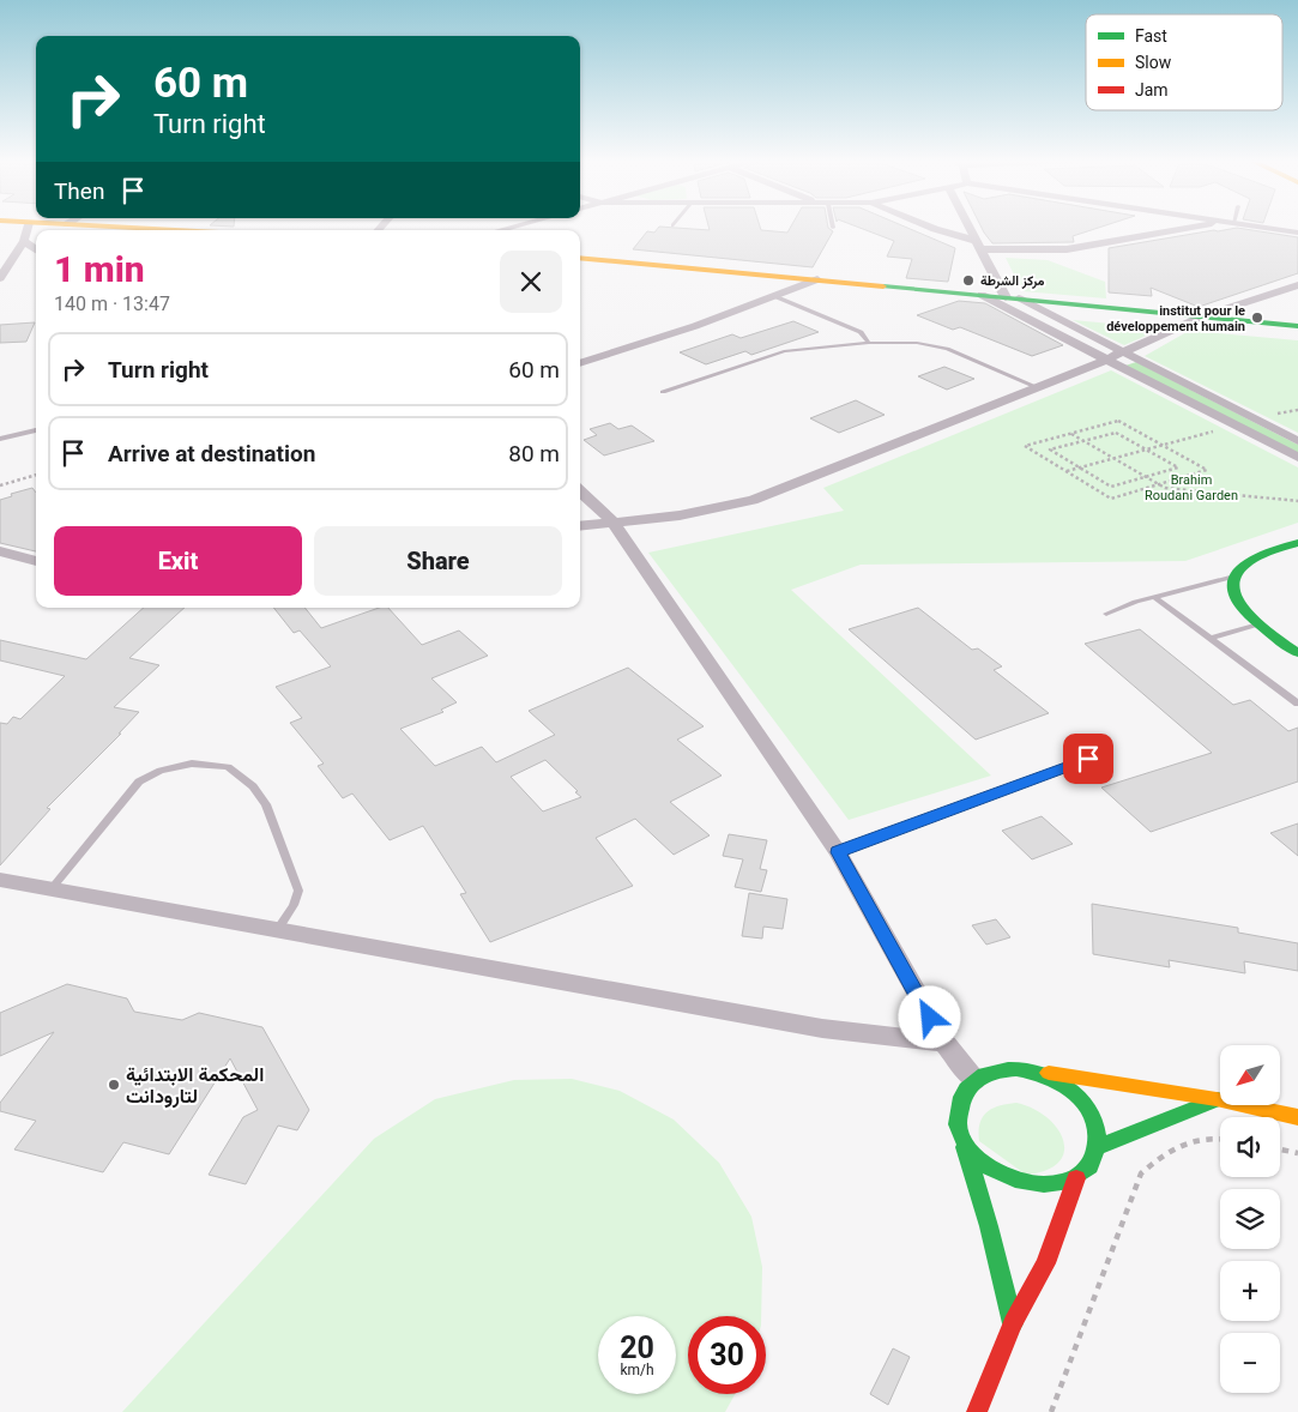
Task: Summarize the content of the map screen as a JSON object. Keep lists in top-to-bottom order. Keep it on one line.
{"parks":["Brahim Roudani Garden"],"places":["مركز الشرطة","institut pour le développement humain","المحكمة الابتدائية لتارودانت"],"legend":["Fast","Slow","Jam"],"north":"bottom left","page":{"turn":["60 m","Turn right"],"then":"Then","heading":["1 min","140 m · 13:47"],"list":[{"name":"Turn right","value":"60 m"},{"name":"Arrive at destination","value":"80 m"}],"buttons":["Exit","Share"],"map_buttons":["+","−"],"speed":"20 km/h","limit":"30"}}
